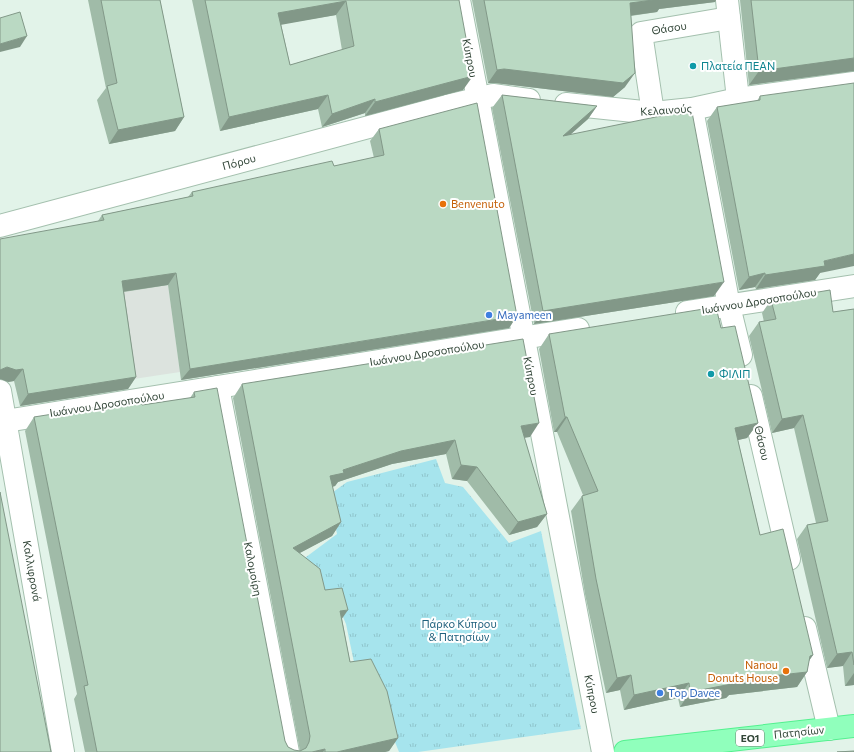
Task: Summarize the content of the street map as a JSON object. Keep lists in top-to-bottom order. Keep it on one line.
{"streets":{"main road":["Πατησίων","ΕΟ1"],"street":["Θάσου","Κύπρου","Κελαινούς","Πόρου","Ιωάννου Δροσοπούλου","Καλομοίρη","Καλλιφρονά"]},"crossings":[["Θάσου","Κελαινούς"],["Θάσου","Ιωάννου Δροσοπούλου"],["Κύπρου","Κελαινούς"],["Κύπρου","Πόρου"],["Κύπρου","Ιωάννου Δροσοπούλου"],["Κελαινούς","Πόρου"],["Ιωάννου Δροσοπούλου","Καλομοίρη"],["Ιωάννου Δροσοπούλου","Καλλιφρονά"]],"parks":["Πάρκο Κύπρου & Πατησίων"],"places":["Πλατεία ΠΕΑΝ","Benvenuto","Mayameen","ΦΙΛΙΠ","Nanou Donuts House","Top Davee"]}
